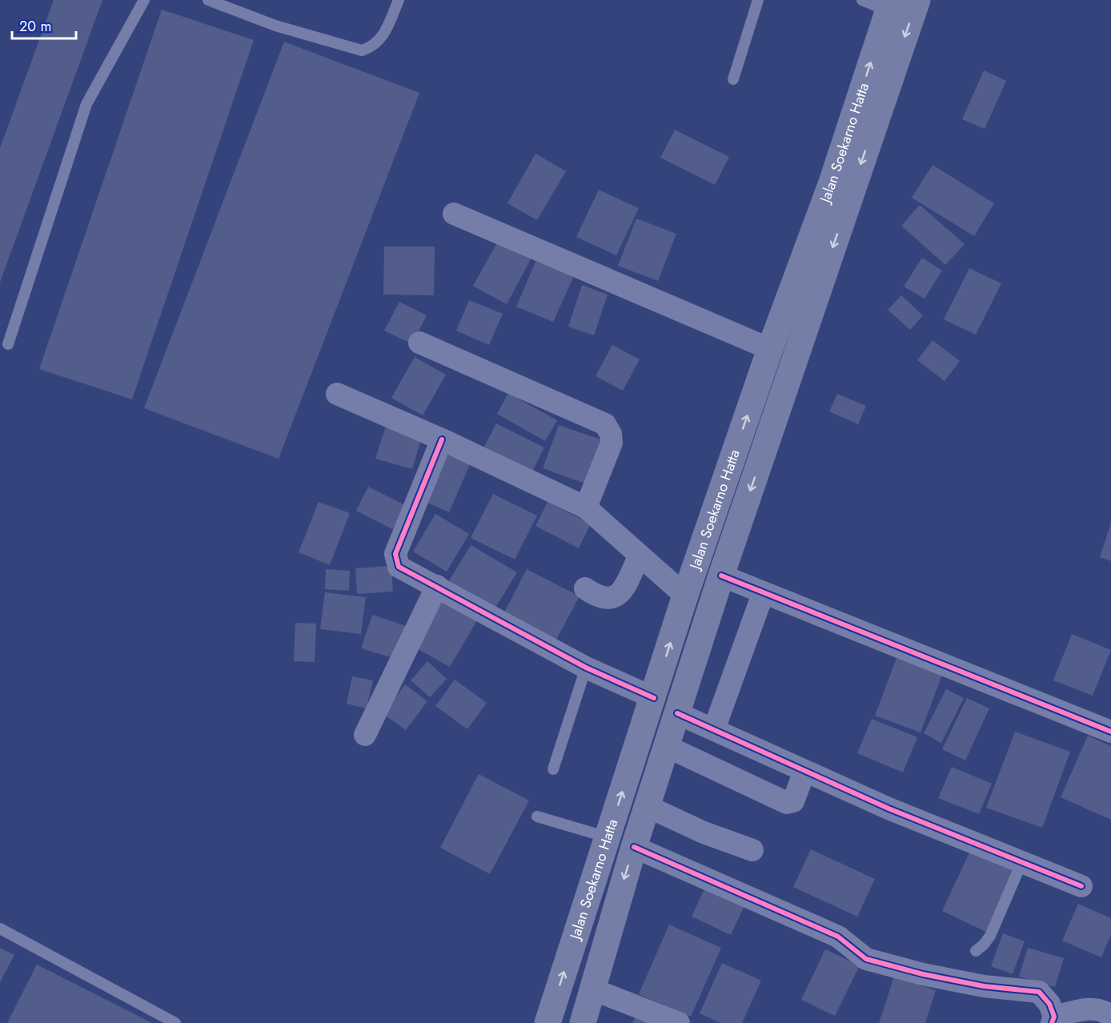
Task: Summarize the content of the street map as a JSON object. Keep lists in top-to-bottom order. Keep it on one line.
{"streets":{"highway":["Jalan Soekarno Hatta"]},"scale_bar":"20 m"}
